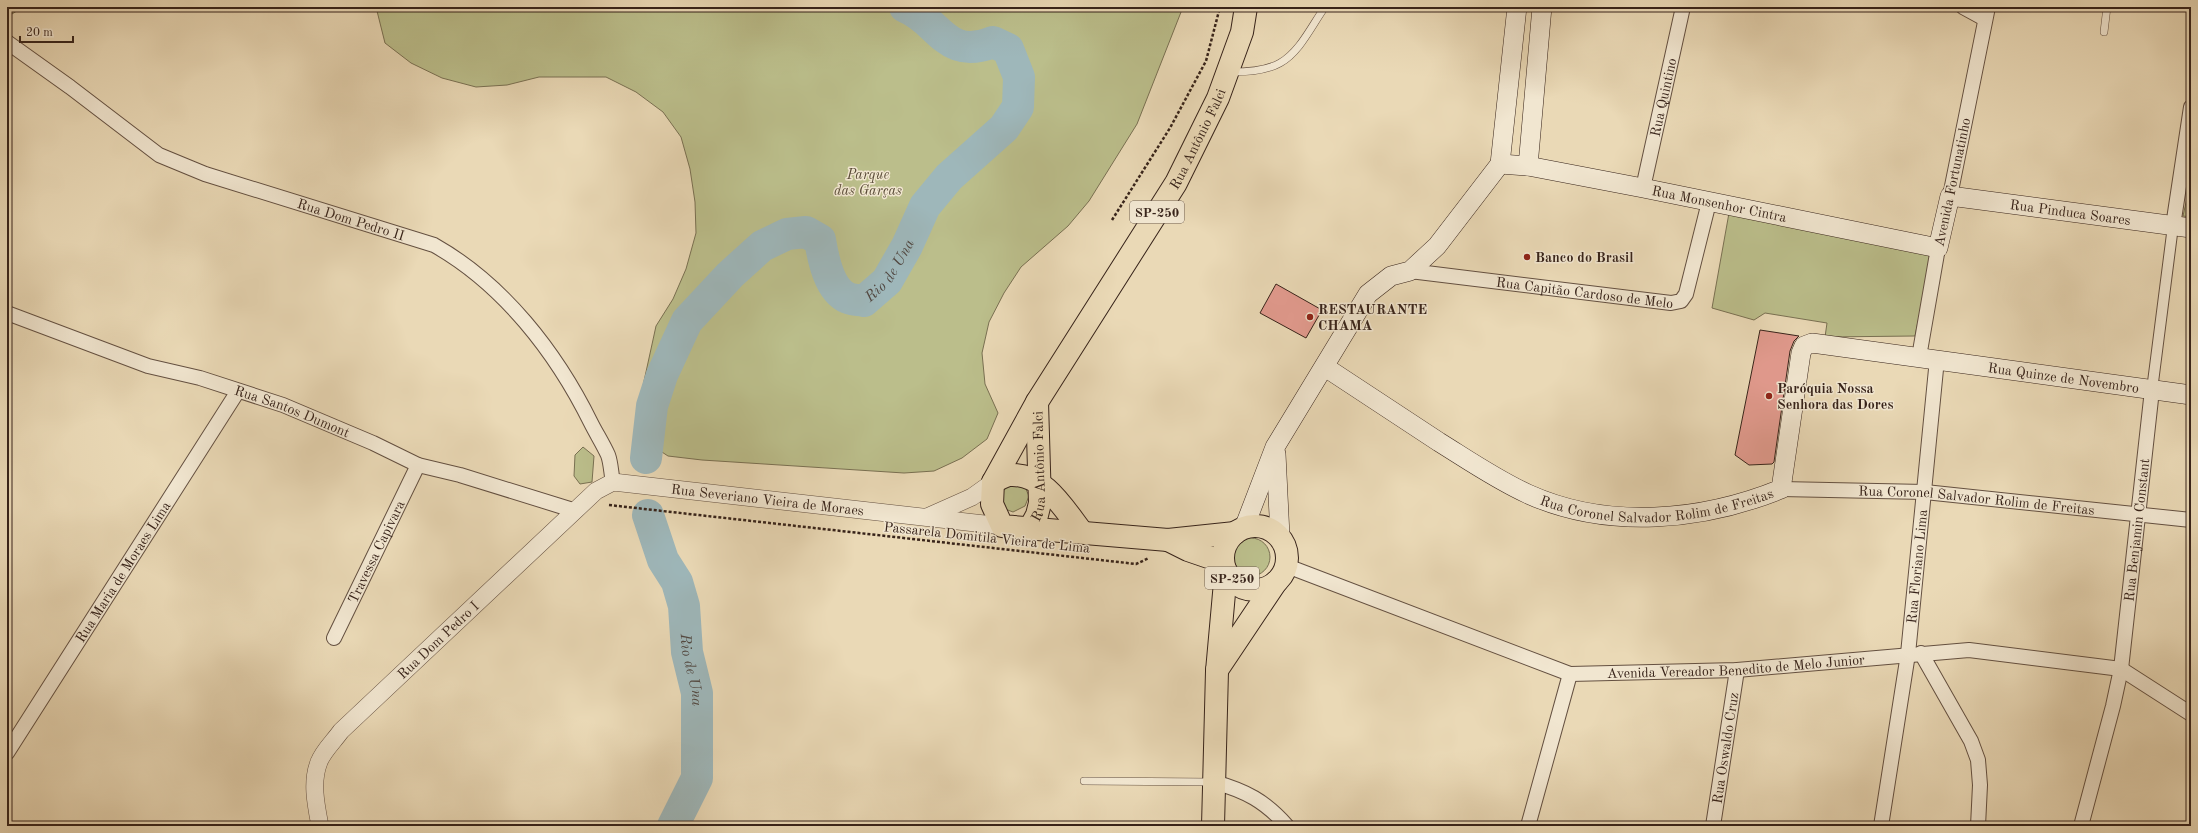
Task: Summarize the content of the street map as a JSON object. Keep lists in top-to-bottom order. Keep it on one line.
{"streets":{"main road":["Rua Antônio Falci","Avenida Fortunatinho","Rua Monsenhor Cintra","SP-250","Rua Pinduca Soares","Rua Quinze de Novembro","Rua Coronel Salvador Rolim de Freitas","Rua Severiano Vieira de Moraes"],"street":["Rua Quintino","Rua Dom Pedro II","Rua Capitão Cardoso de Melo","Rua Santos Dumont","Rua Benjamin Constant","Travessa Capivara","Rua Floriano Lima","Rua Maria de Moraes Lima","Rua Dom Pedro I","Avenida Vereador Benedito de Melo Junior","Rua Oswaldo Cruz"],"path":["Passarela Domitila Vieira de Lima"]},"crossings":[["Rua Quintino","Rua Monsenhor Cintra"],["Rua Antônio Falci","Rua Severiano Vieira de Moraes"],["Avenida Fortunatinho","Rua Monsenhor Cintra"],["Avenida Fortunatinho","Rua Pinduca Soares"],["Avenida Fortunatinho","Rua Quinze de Novembro"],["Avenida Fortunatinho","Rua Floriano Lima"],["Rua Monsenhor Cintra","Rua Capitão Cardoso de Melo"],["SP-250","Rua Severiano Vieira de Moraes"],["SP-250","Avenida Vereador Benedito de Melo Junior"],["Rua Dom Pedro II","Rua Severiano Vieira de Moraes"],["Rua Dom Pedro II","Rua Dom Pedro I"],["Rua Quinze de Novembro","Rua Benjamin Constant"],["Rua Quinze de Novembro","Rua Floriano Lima"],["Rua Santos Dumont","Passarela Domitila Vieira de Lima"],["Rua Santos Dumont","Travessa Capivara"],["Rua Santos Dumont","Rua Maria de Moraes Lima"],["Rua Santos Dumont","Rua Dom Pedro I"],["Rua Coronel Salvador Rolim de Freitas","Rua Benjamin Constant"],["Rua Coronel Salvador Rolim de Freitas","Rua Floriano Lima"],["Rua Severiano Vieira de Moraes","Passarela Domitila Vieira de Lima"],["Rua Severiano Vieira de Moraes","Rua Dom Pedro I"],["Rua Severiano Vieira de Moraes","Avenida Vereador Benedito de Melo Junior"],["Rua Benjamin Constant","Avenida Vereador Benedito de Melo Junior"],["Passarela Domitila Vieira de Lima","Rua Dom Pedro I"],["Rua Floriano Lima","Avenida Vereador Benedito de Melo Junior"],["Avenida Vereador Benedito de Melo Junior","Rua Oswaldo Cruz"]],"water":["Rio de Una"],"parks":["Parque das Garças"],"places":["Banco do Brasil","RESTAURANTE CHAMA","Paróquia Nossa Senhora das Dores"],"scale_bar":"20 m"}
